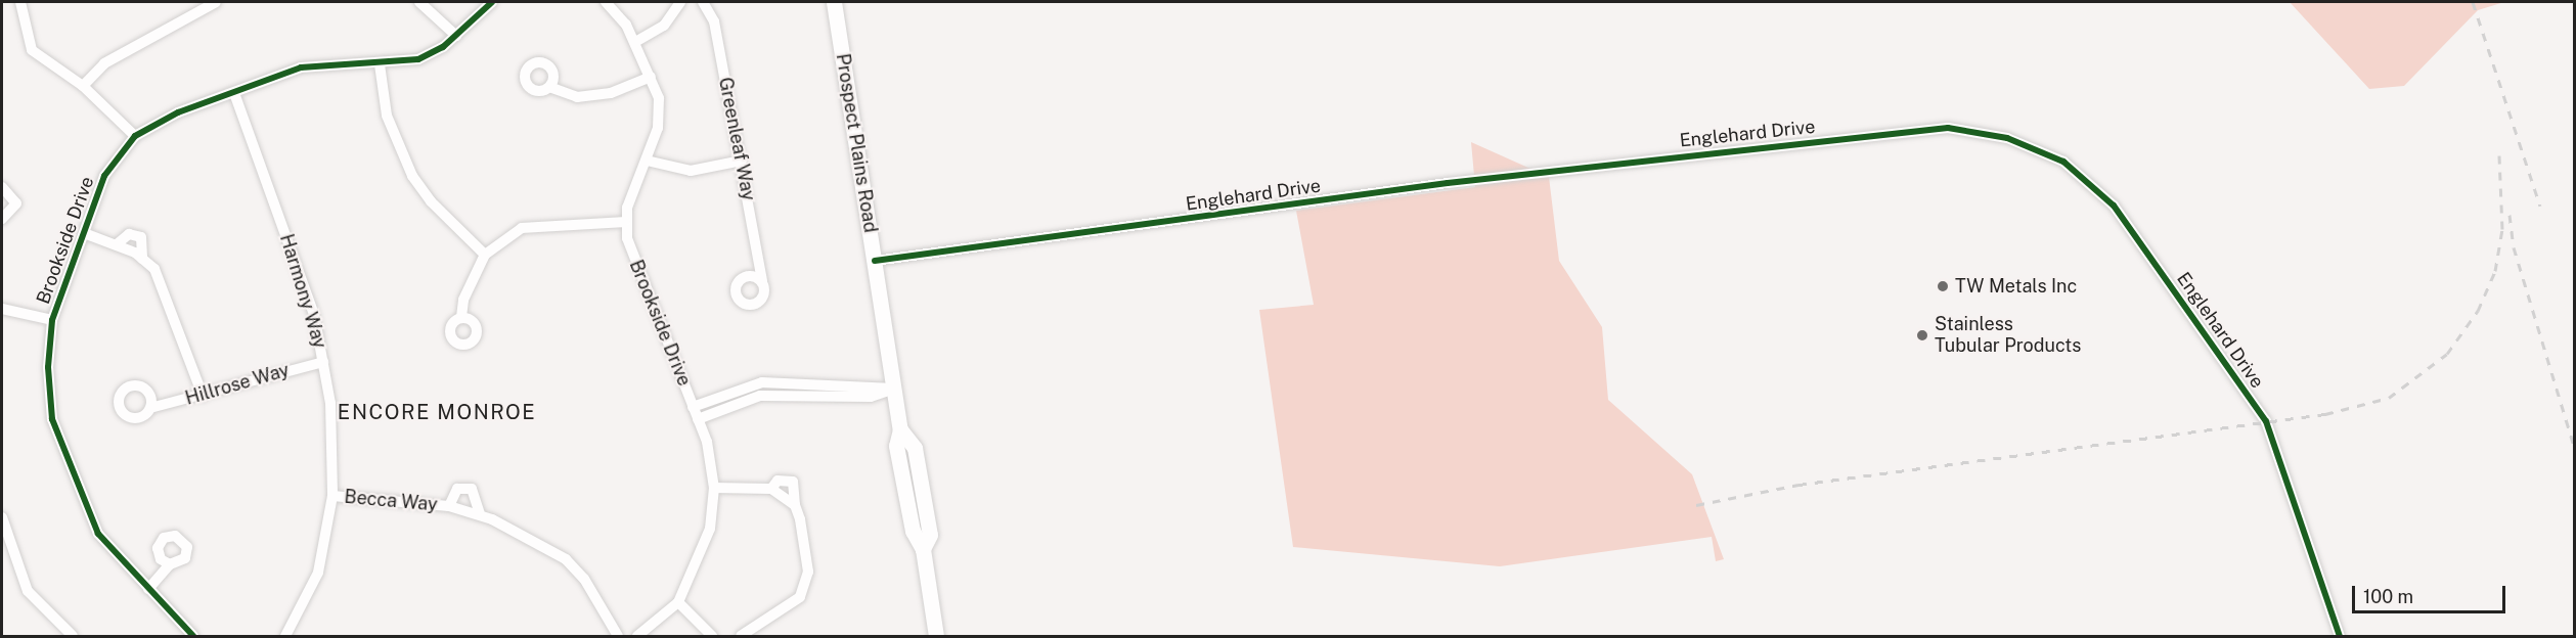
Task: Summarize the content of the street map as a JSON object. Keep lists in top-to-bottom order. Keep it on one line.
{"streets":{"street":["Englehard Drive","Greenleaf Way","Prospect Plains Road","Brookside Drive","Harmony Way","Hillrose Way","Becca Way"]},"crossings":[["Englehard Drive","Prospect Plains Road"],["Harmony Way","Hillrose Way"],["Harmony Way","Becca Way"]],"districts":["ENCORE MONROE"],"places":["TW Metals Inc","Stainless Tubular Products"],"scale_bar":"100 m"}
